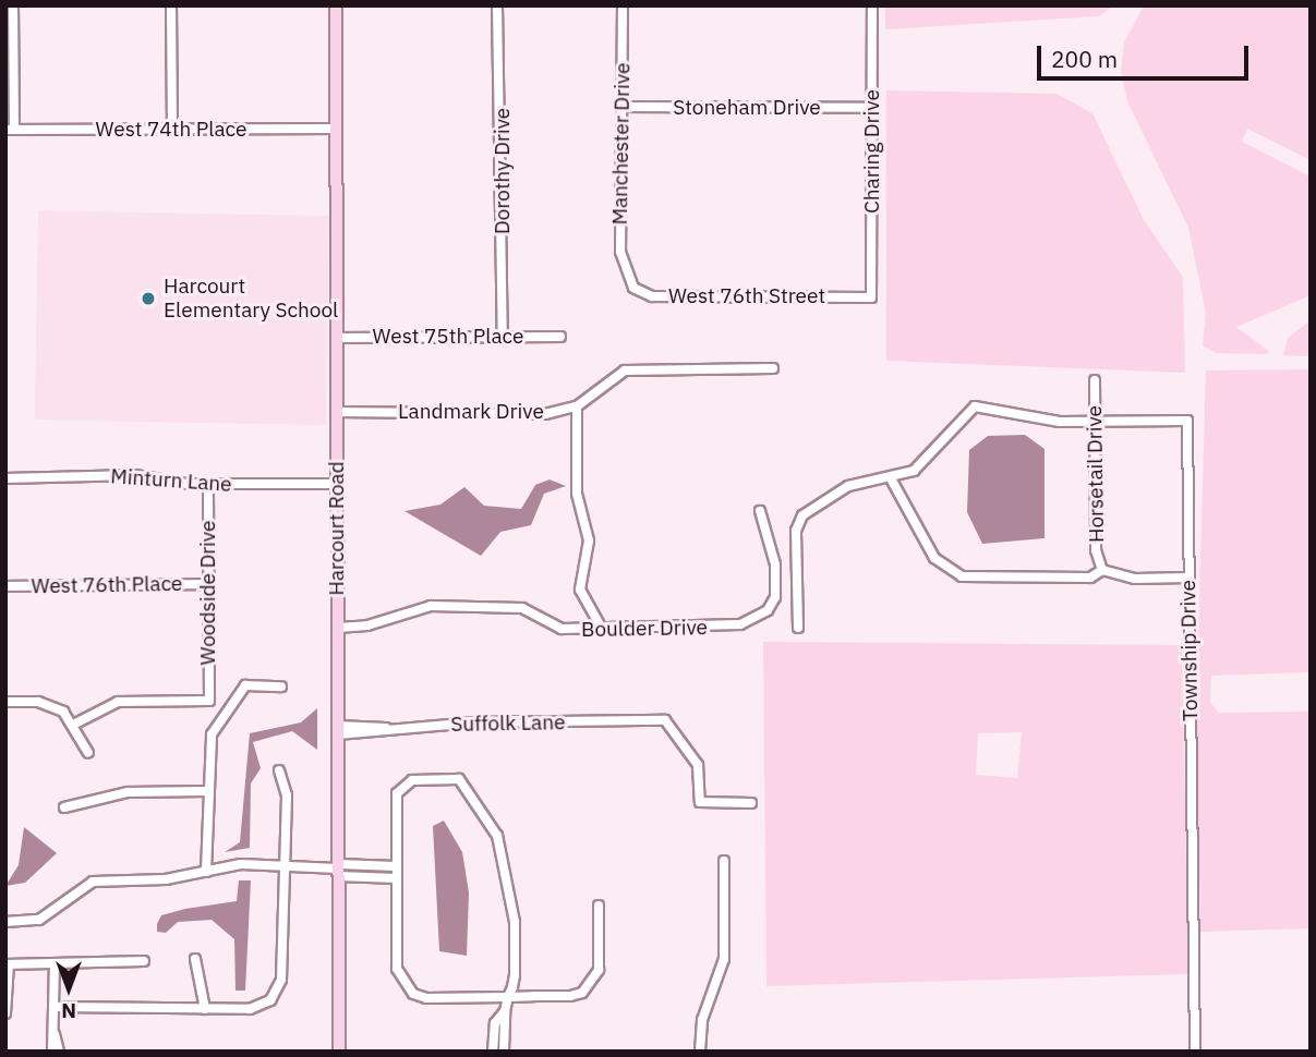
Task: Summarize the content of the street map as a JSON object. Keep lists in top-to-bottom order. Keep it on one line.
{"streets":{"street":["Stoneham Drive","West 74th Place","Manchester Drive","Charing Drive","Dorothy Drive","West 76th Street","West 75th Place","Landmark Drive","Horsetail Drive","Minturn Lane","Harcourt Road","West 76th Place","Woodside Drive","Boulder Drive","Township Drive","Suffolk Lane"]},"crossings":[["Stoneham Drive","Manchester Drive"],["Stoneham Drive","Charing Drive"],["West 74th Place","Harcourt Road"],["Manchester Drive","West 76th Street"],["Charing Drive","West 76th Street"],["Dorothy Drive","West 75th Place"],["West 75th Place","Harcourt Road"],["Landmark Drive","Harcourt Road"],["Horsetail Drive","Township Drive"],["Minturn Lane","Harcourt Road"],["Minturn Lane","Woodside Drive"],["Harcourt Road","Boulder Drive"],["Harcourt Road","Suffolk Lane"],["West 76th Place","Woodside Drive"]],"places":["Harcourt Elementary School"],"scale_bar":"200 m","north":"bottom"}
